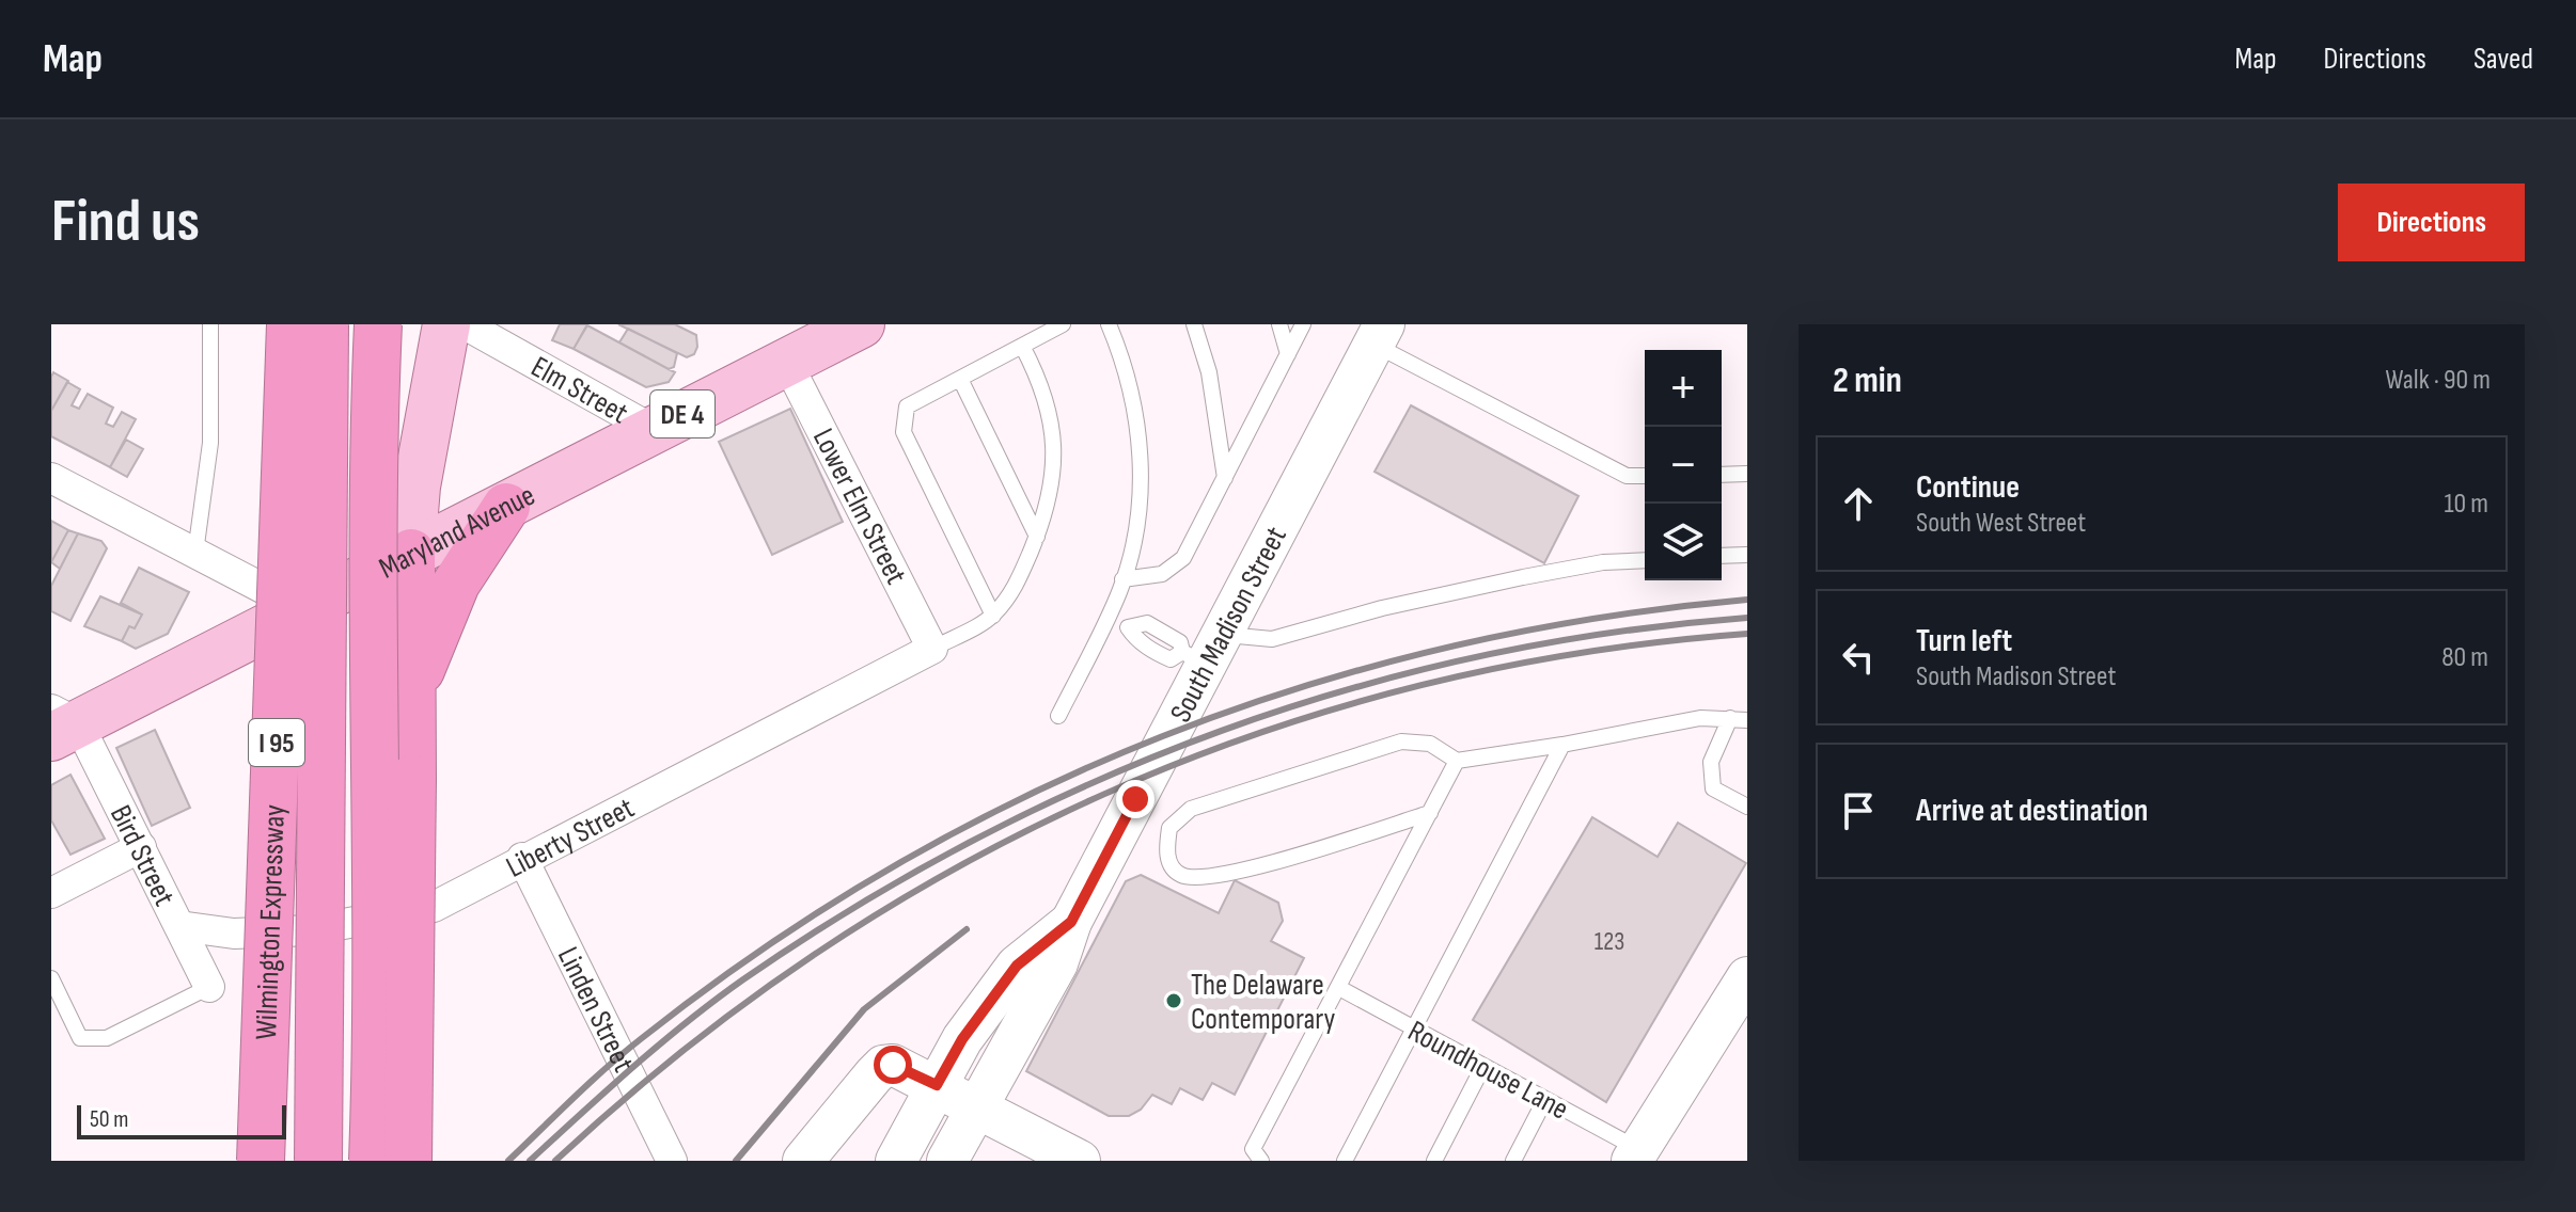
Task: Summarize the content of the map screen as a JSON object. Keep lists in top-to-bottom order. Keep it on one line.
{"streets":{"highway":["I 95","Wilmington Expressway"],"main road":["DE 4","Maryland Avenue"],"street":["Elm Street","Lower Elm Street","South Madison Street","Liberty Street","Bird Street","Linden Street"],"lane":["Roundhouse Lane"]},"crossings":[["Elm Street","Maryland Avenue"],["Lower Elm Street","Maryland Avenue"],["Lower Elm Street","Liberty Street"],["Maryland Avenue","Bird Street"],["Liberty Street","Bird Street"],["Liberty Street","Linden Street"]],"places":["The Delaware Contemporary"],"house_numbers":["123"],"scale_bar":"50 m","page":{"header":"Map","nav":["Map","Directions","Saved"],"buttons":"Directions","title":"Find us","heading":["2 min","Walk · 90 m"],"map_buttons":["+","−"],"list":[["Continue","South West Street","10 m"],["Turn left","South Madison Street","80 m"],"Arrive at destination"],"scale":"50 m"}}
